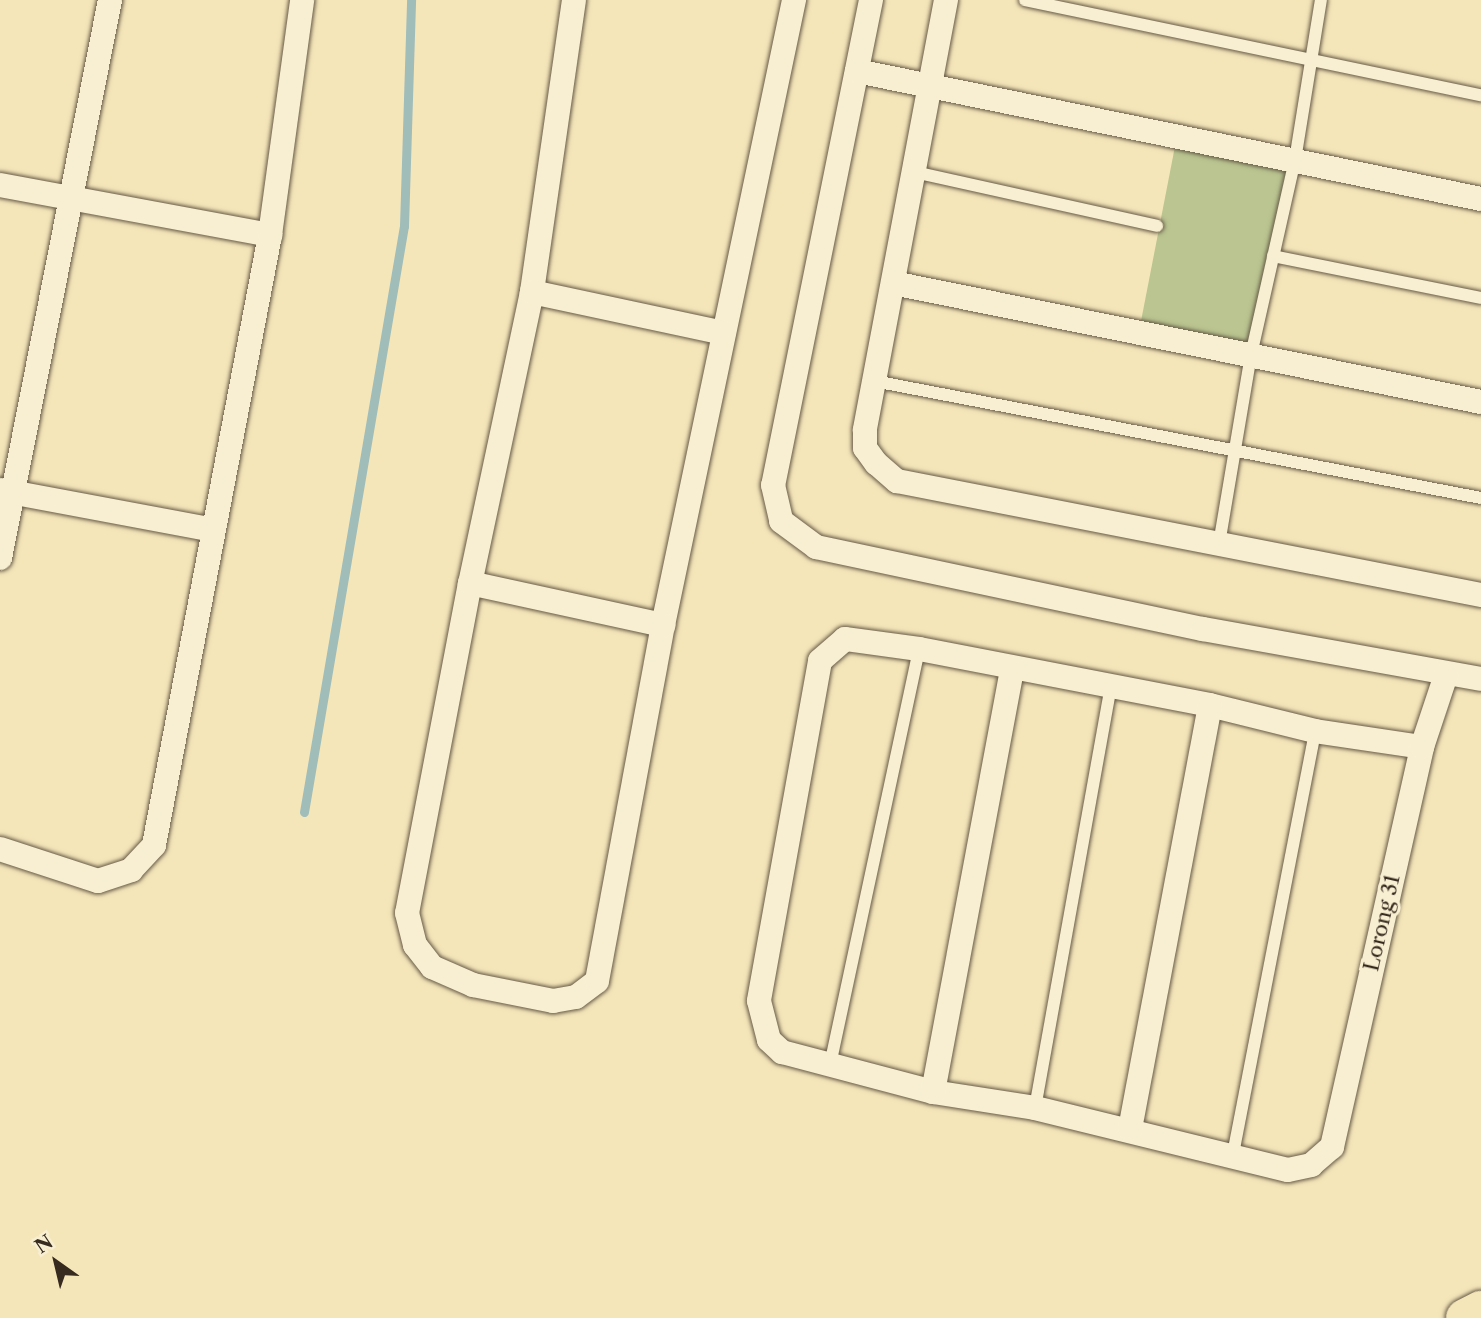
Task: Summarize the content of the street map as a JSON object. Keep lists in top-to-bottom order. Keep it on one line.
{"streets":{"street":["Lorong 31"]},"north":"top left"}
